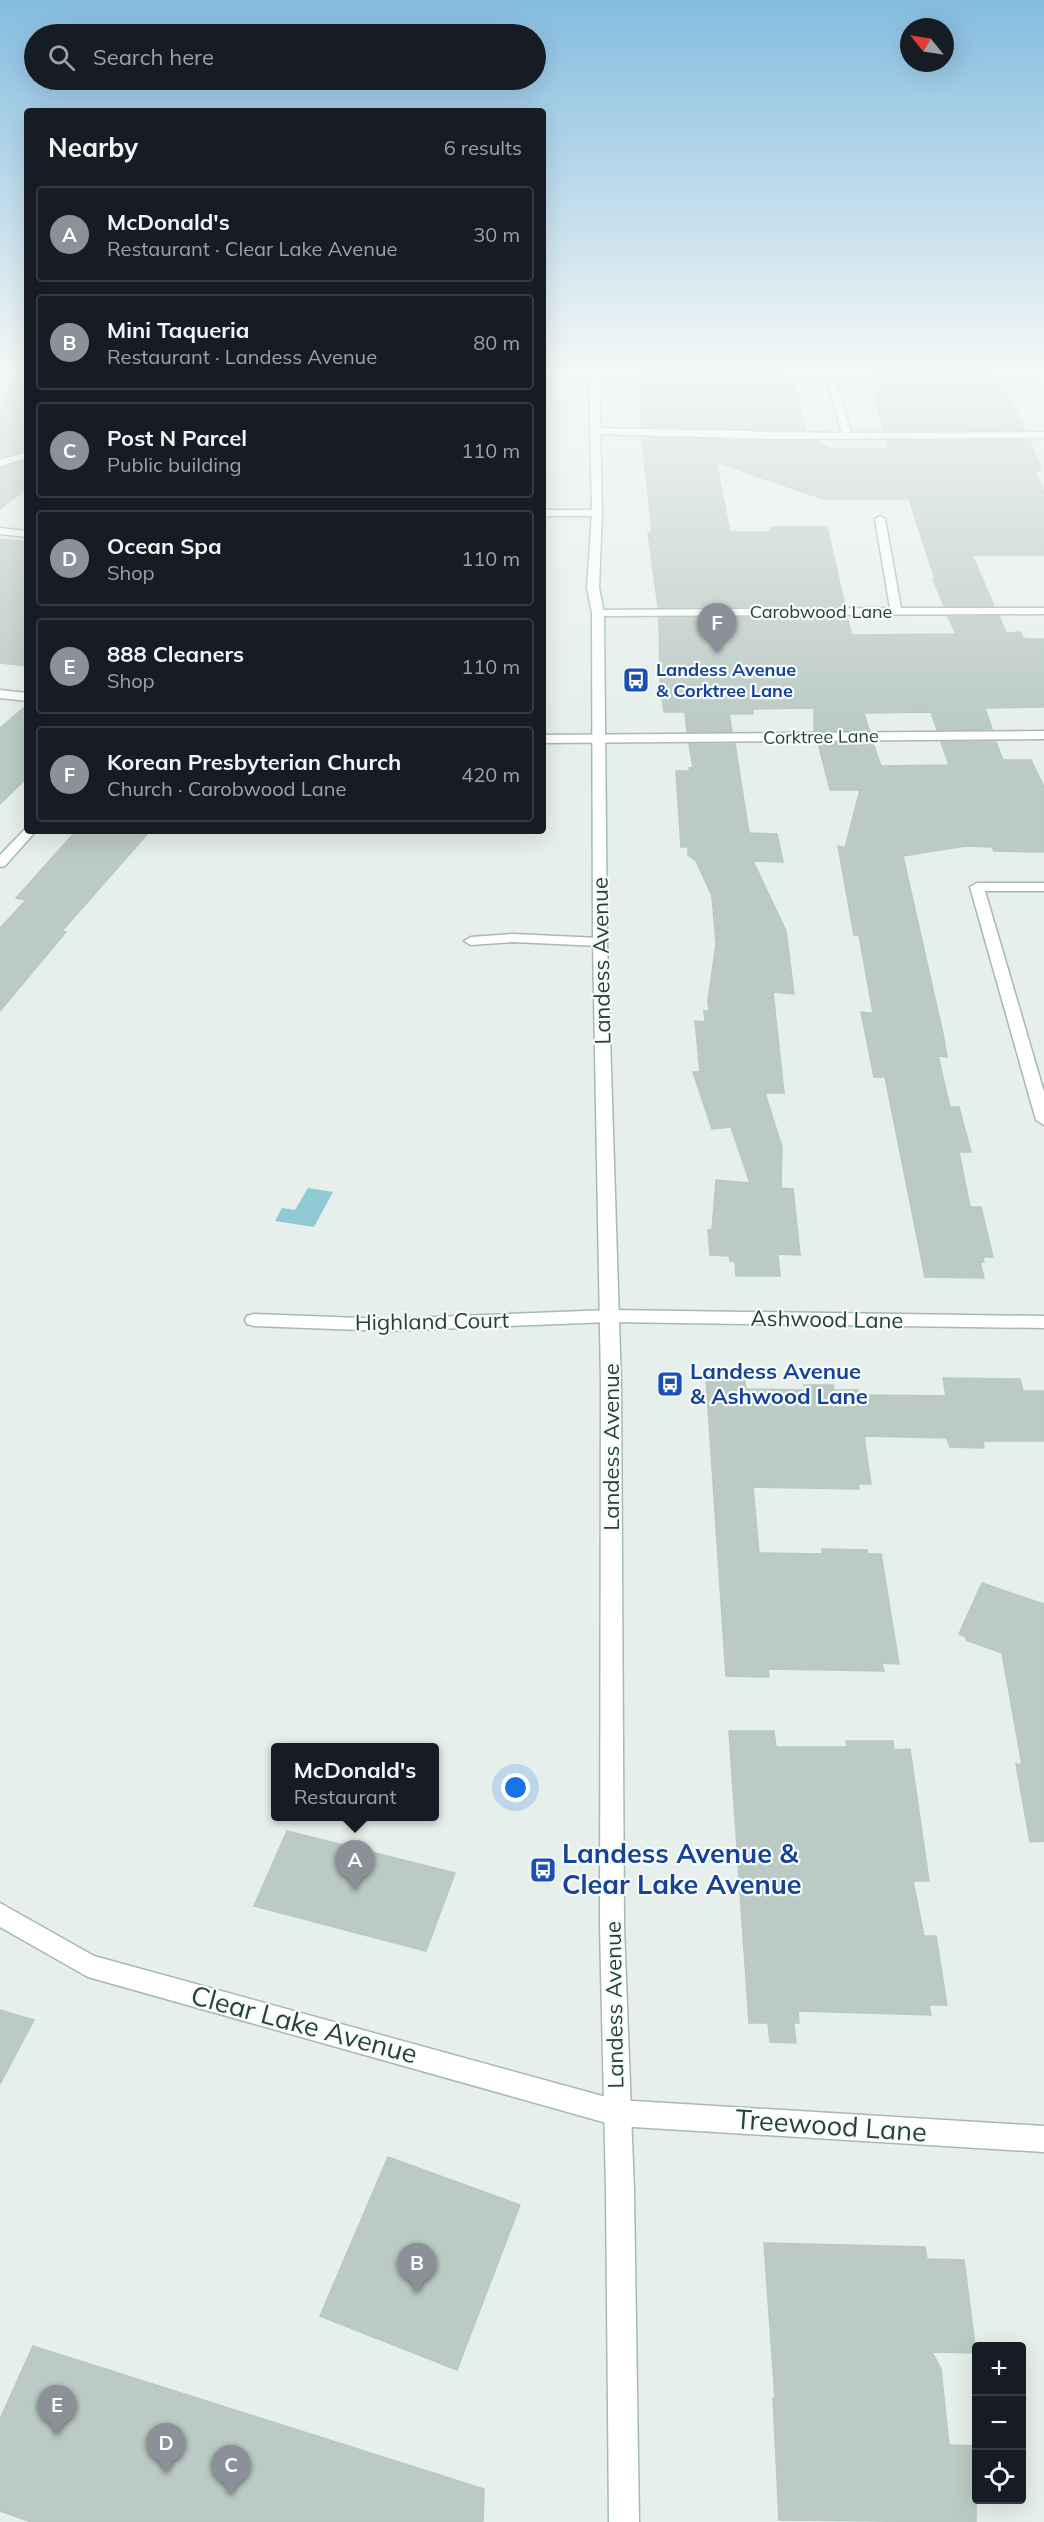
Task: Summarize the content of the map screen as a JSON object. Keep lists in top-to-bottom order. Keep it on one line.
{"streets":{"street":["Carobwood Lane","Corktree Lane","Landess Avenue","Ashwood Lane","Highland Court","Clear Lake Avenue","Treewood Lane"]},"crossings":[["Carobwood Lane","Landess Avenue"],["Corktree Lane","Landess Avenue"],["Landess Avenue","Ashwood Lane"],["Landess Avenue","Highland Court"],["Landess Avenue","Clear Lake Avenue"],["Landess Avenue","Treewood Lane"],["Ashwood Lane","Highland Court"],["Clear Lake Avenue","Treewood Lane"]],"places":{"bus stop":["Landess Avenue & Corktree Lane","Landess Avenue & Ashwood Lane","Landess Avenue & Clear Lake Avenue"]},"north":"top left","page":{"search":"Search here","heading":["Nearby","6 results"],"list":[{"mark":"A","name":"McDonald's","note":"Restaurant · Clear Lake Avenue","value":"30 m"},{"mark":"B","name":"Mini Taqueria","note":"Restaurant · Landess Avenue","value":"80 m"},{"mark":"C","name":"Post N Parcel","note":"Public building","value":"110 m"},{"mark":"D","name":"Ocean Spa","note":"Shop","value":"110 m"},{"mark":"E","name":"888 Cleaners","note":"Shop","value":"110 m"},{"mark":"F","name":"Korean Presbyterian Church","note":"Church · Carobwood Lane","value":"420 m"}],"pins":["F","A","B","E","D","C"],"popup":["McDonald's","Restaurant"],"map_buttons":["+","−"]}}
